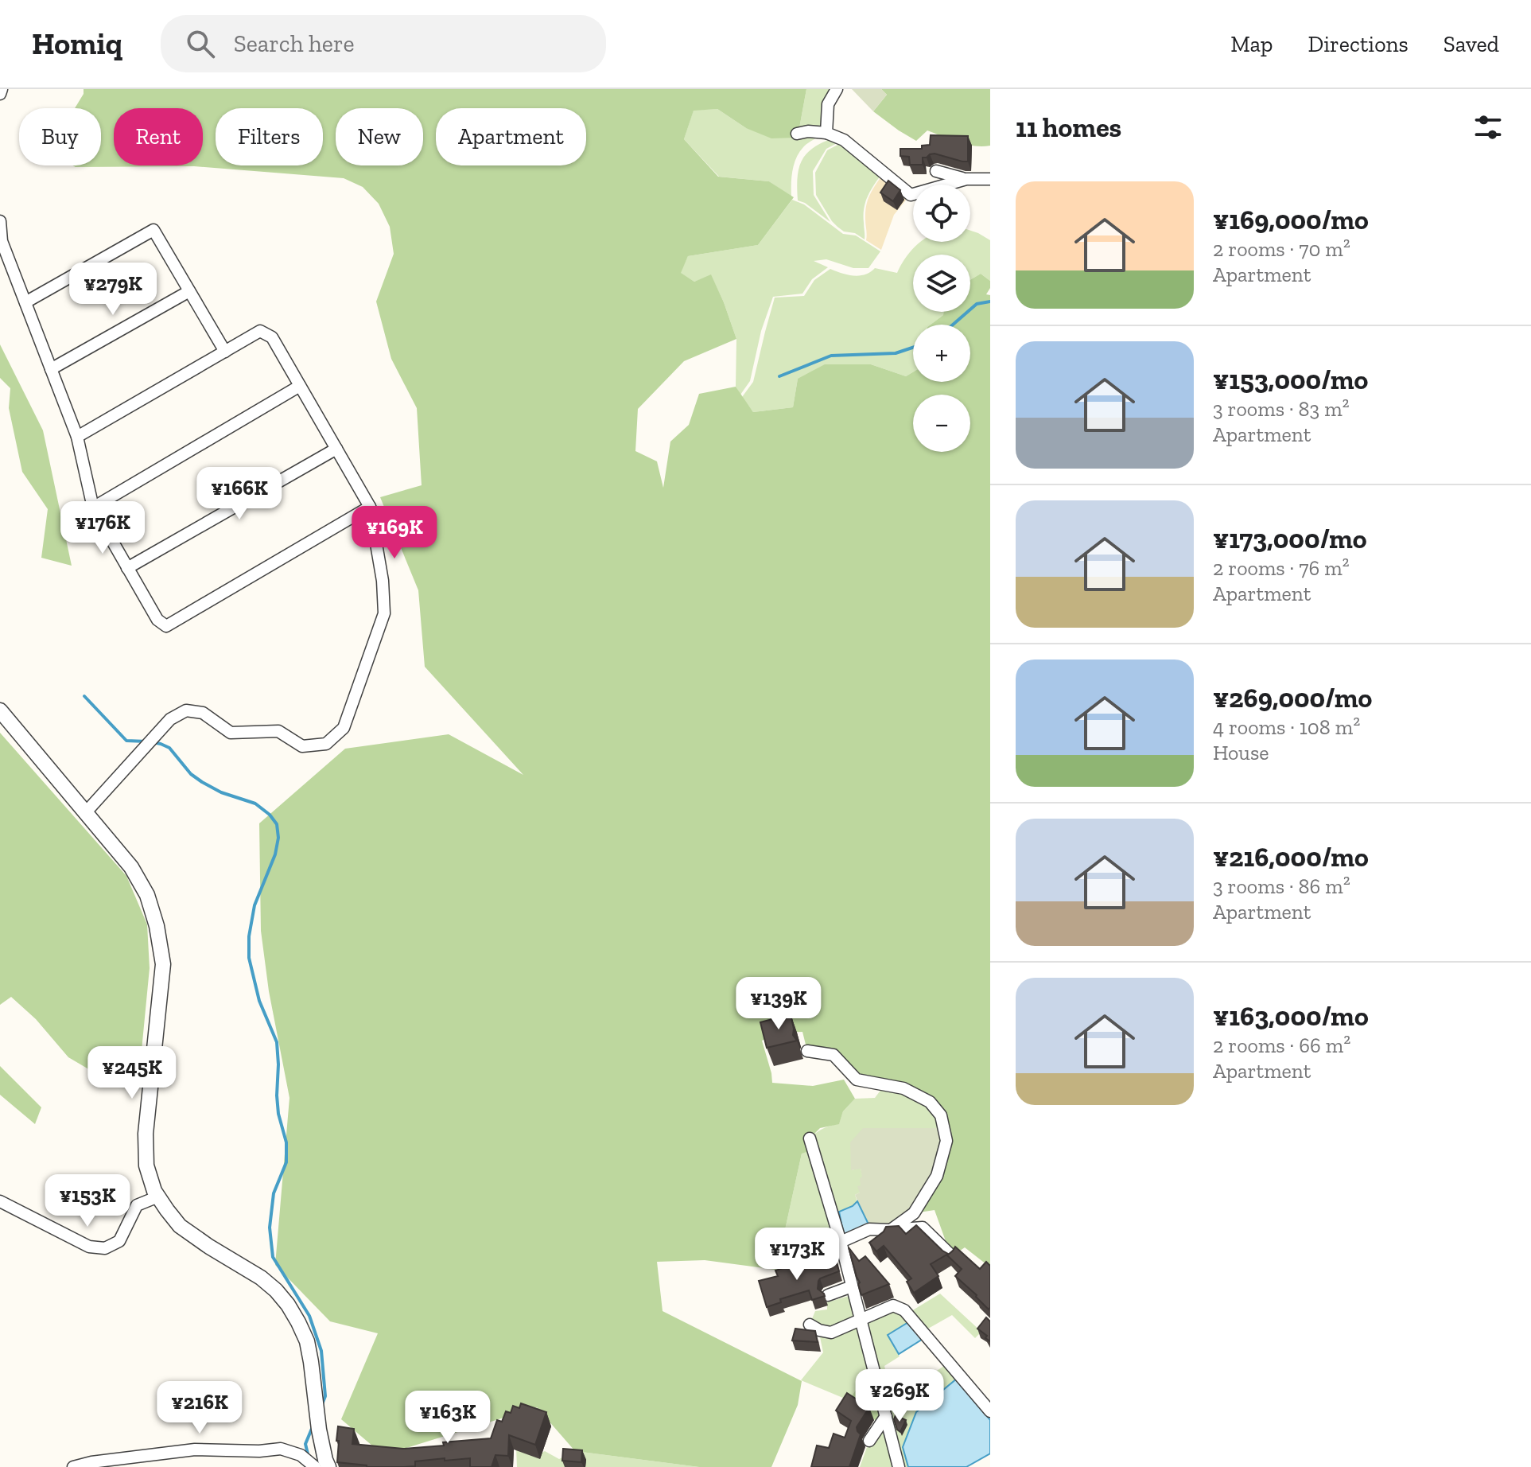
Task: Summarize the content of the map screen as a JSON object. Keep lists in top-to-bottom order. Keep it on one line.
{"page":{"header":"Homiq","search":"Search here","nav":["Map","Directions","Saved"],"heading":"11 homes","chip":["Buy","Rent","Filters","New","Apartment"],"list":[{"name":"¥169,000/mo","note":"2 rooms · 70 m² · Apartment"},{"name":"¥153,000/mo","note":"3 rooms · 83 m² · Apartment"},{"name":"¥173,000/mo","note":"2 rooms · 76 m² · Apartment"},{"name":"¥269,000/mo","note":"4 rooms · 108 m² · House"},{"name":"¥216,000/mo","note":"3 rooms · 86 m² · Apartment"},{"name":"¥163,000/mo","note":"2 rooms · 66 m² · Apartment"}],"map_buttons":["+","−"],"price":["¥279K","¥166K","¥176K","¥169K","¥139K","¥245K","¥153K","¥173K","¥269K","¥216K","¥163K"]}}
